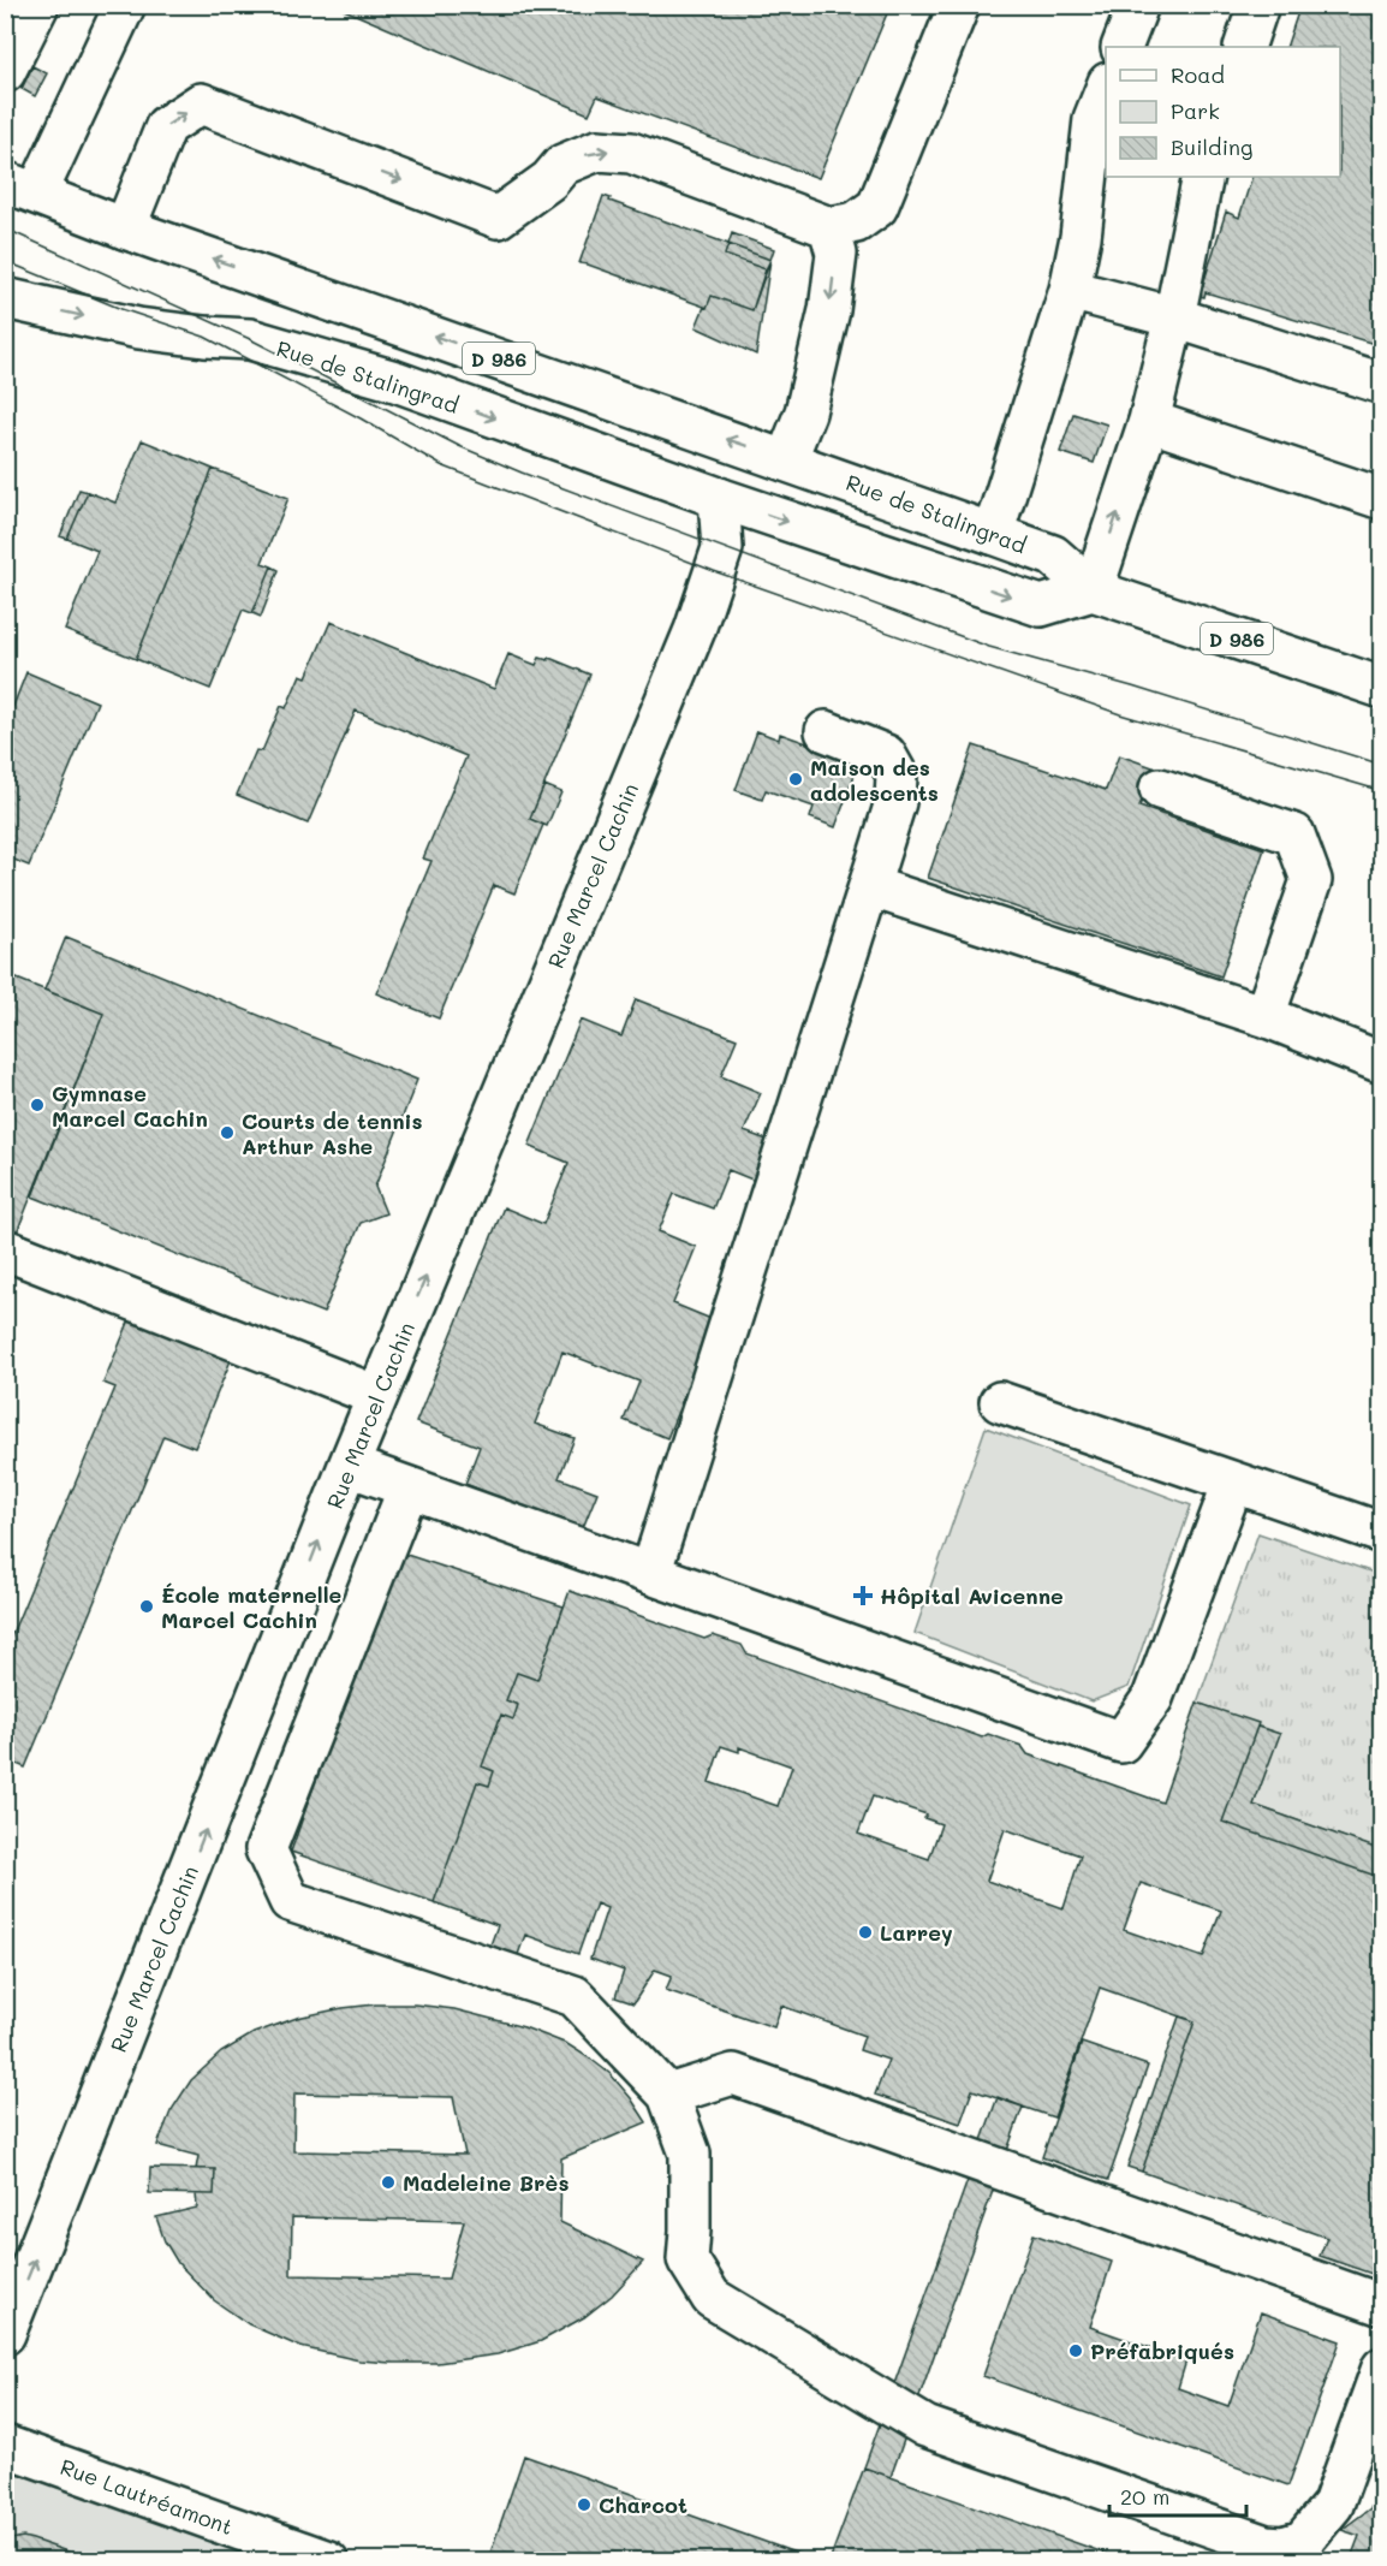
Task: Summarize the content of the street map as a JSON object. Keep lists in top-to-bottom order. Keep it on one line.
{"streets":{"main road":["D 986","Rue de Stalingrad","Rue Marcel Cachin","Rue Lautréamont"]},"crossings":[["Rue de Stalingrad","Rue Marcel Cachin"]],"places":{"other":["Maison des adolescents","Gymnase Marcel Cachin","Courts de tennis Arthur Ashe","École maternelle Marcel Cachin","Larrey","Madeleine Brès","Préfabriqués","Charcot"],"health":["Hôpital Avicenne"]},"legend":["Road","Park","Building"],"scale_bar":"20 m"}
